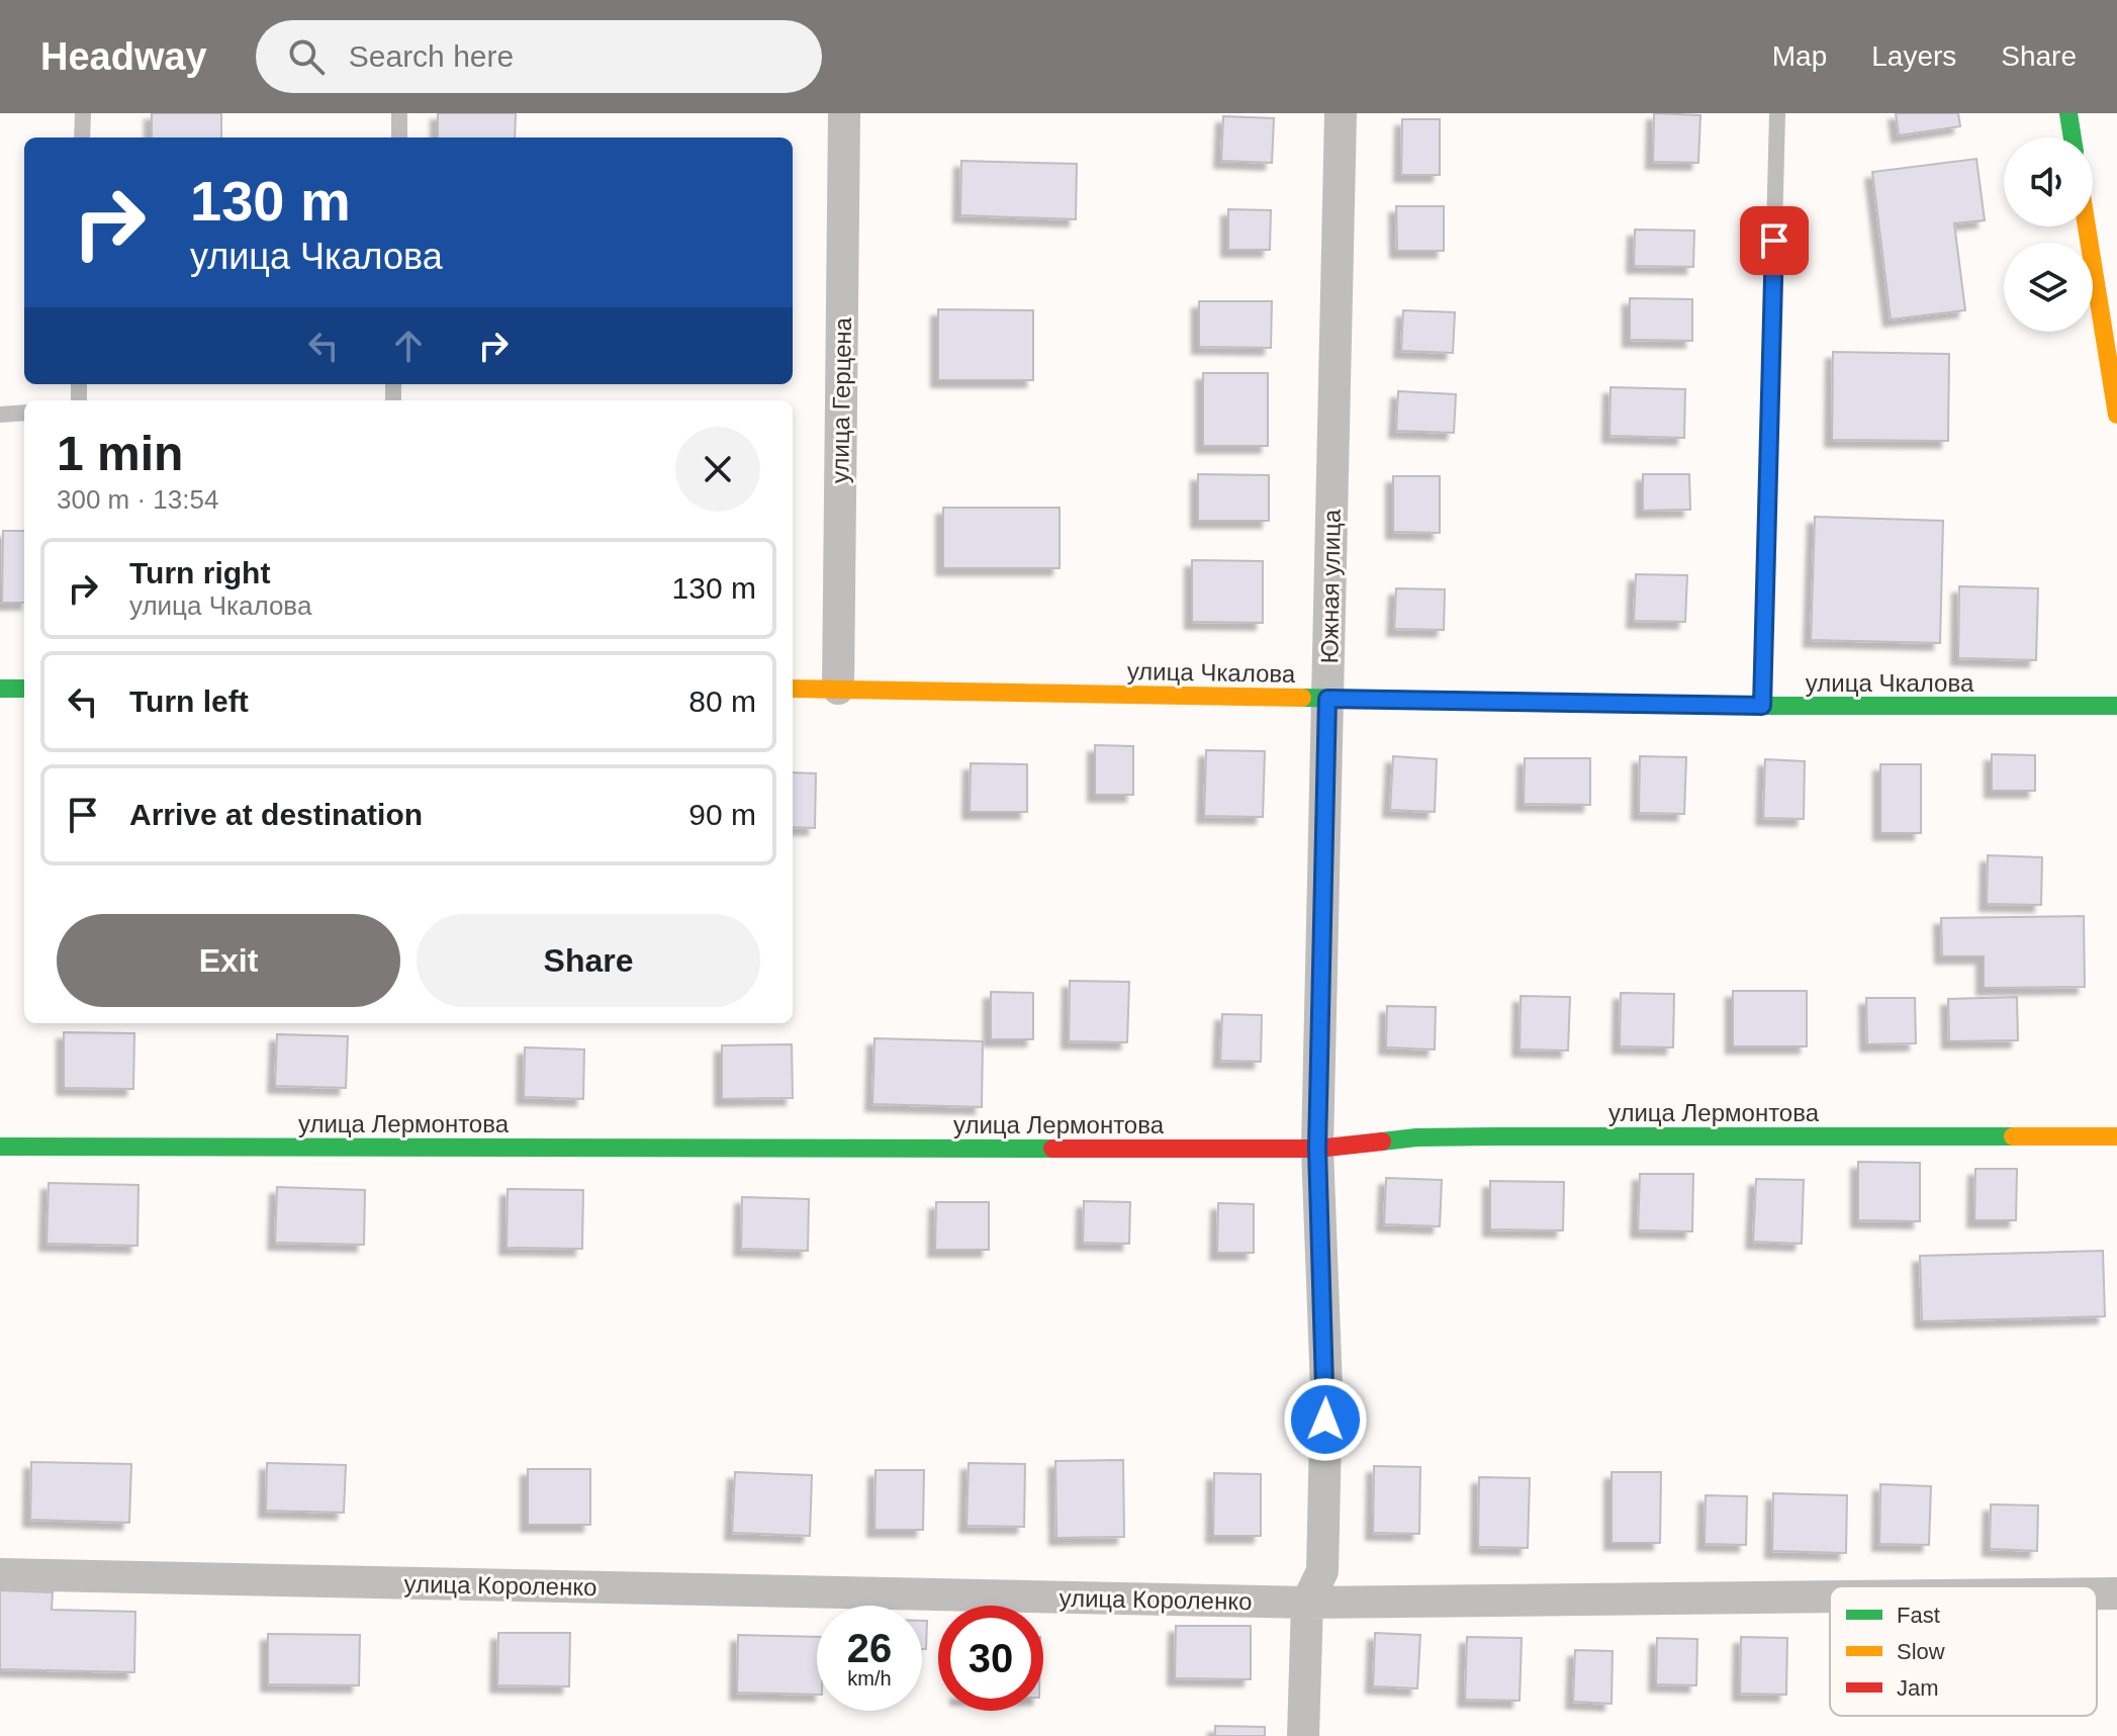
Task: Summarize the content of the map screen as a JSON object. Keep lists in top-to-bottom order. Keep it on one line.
{"streets":{"main road":["улица Чкалова","улица Лермонтова"],"street":["улица Герцена","Южная улица","улица Короленко"]},"crossings":[["улица Герцена","улица Чкалова"],["Южная улица","улица Чкалова"],["Южная улица","улица Лермонтова"],["Южная улица","улица Короленко"]],"legend":["Fast","Slow","Jam"],"page":{"header":"Headway","search":"Search here","nav":["Map","Layers","Share"],"turn":["130 m","улица Чкалова"],"heading":["1 min","300 m · 13:54"],"list":[{"name":"Turn right","note":"улица Чкалова","value":"130 m"},{"name":"Turn left","value":"80 m"},{"name":"Arrive at destination","value":"90 m"}],"buttons":["Exit","Share"],"speed":"26 km/h","limit":"30"}}
